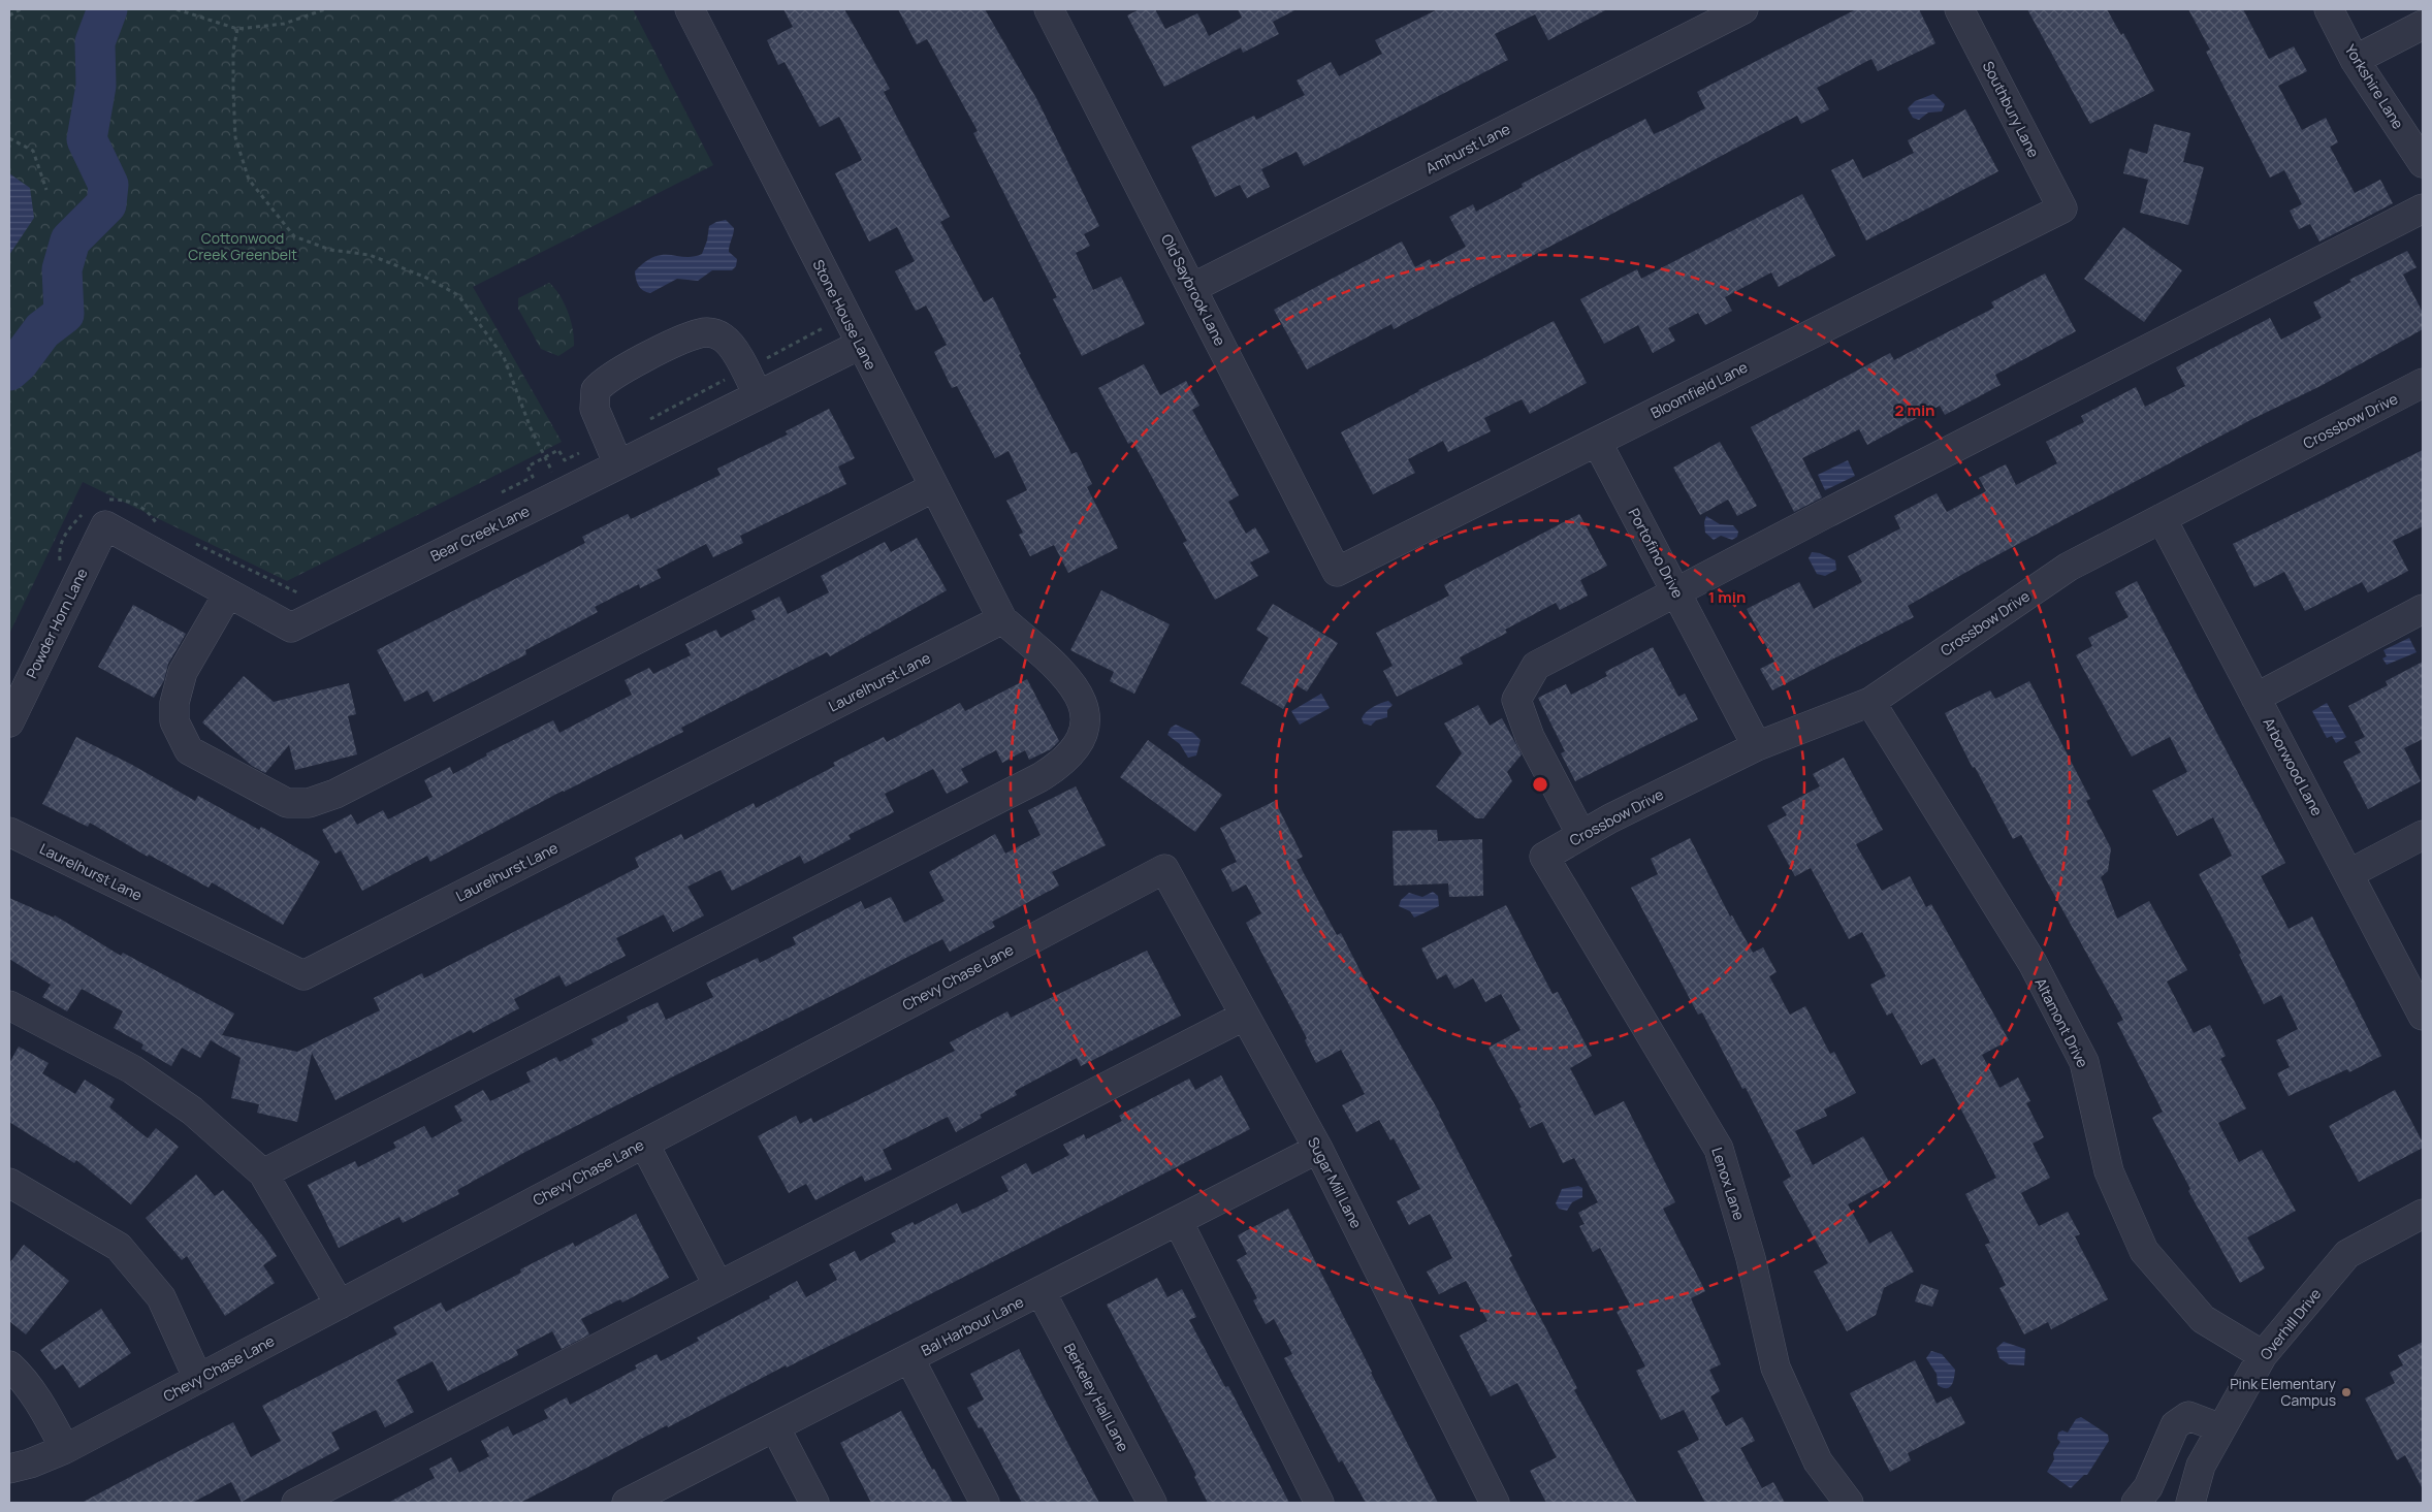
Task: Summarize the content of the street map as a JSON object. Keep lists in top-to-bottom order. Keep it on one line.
{"streets":{"street":["Yorkshire Lane","Southbury Lane","Amhurst Lane","Old Saybrook Lane","Stone House Lane","Bloomfield Lane","Crossbow Drive","Bear Creek Lane","Portofino Drive","Powder Horn Lane","Laurelhurst Lane","Arborwood Lane","Chevy Chase Lane","Altamont Drive","Sugar Mill Lane","Lenox Lane","Overhill Drive","Bal Harbour Lane","Berkeley Hall Lane"]},"crossings":[["Southbury Lane","Bloomfield Lane"],["Amhurst Lane","Old Saybrook Lane"],["Old Saybrook Lane","Bloomfield Lane"],["Stone House Lane","Bear Creek Lane"],["Stone House Lane","Laurelhurst Lane"],["Bloomfield Lane","Portofino Drive"],["Crossbow Drive","Portofino Drive"],["Crossbow Drive","Arborwood Lane"],["Crossbow Drive","Altamont Drive"],["Crossbow Drive","Lenox Lane"],["Bear Creek Lane","Powder Horn Lane"],["Chevy Chase Lane","Sugar Mill Lane"],["Altamont Drive","Overhill Drive"],["Sugar Mill Lane","Bal Harbour Lane"],["Bal Harbour Lane","Berkeley Hall Lane"]],"parks":["Cottonwood Creek Greenbelt"],"places":["Pink Elementary Campus"],"rings":["2 min","1 min"]}
